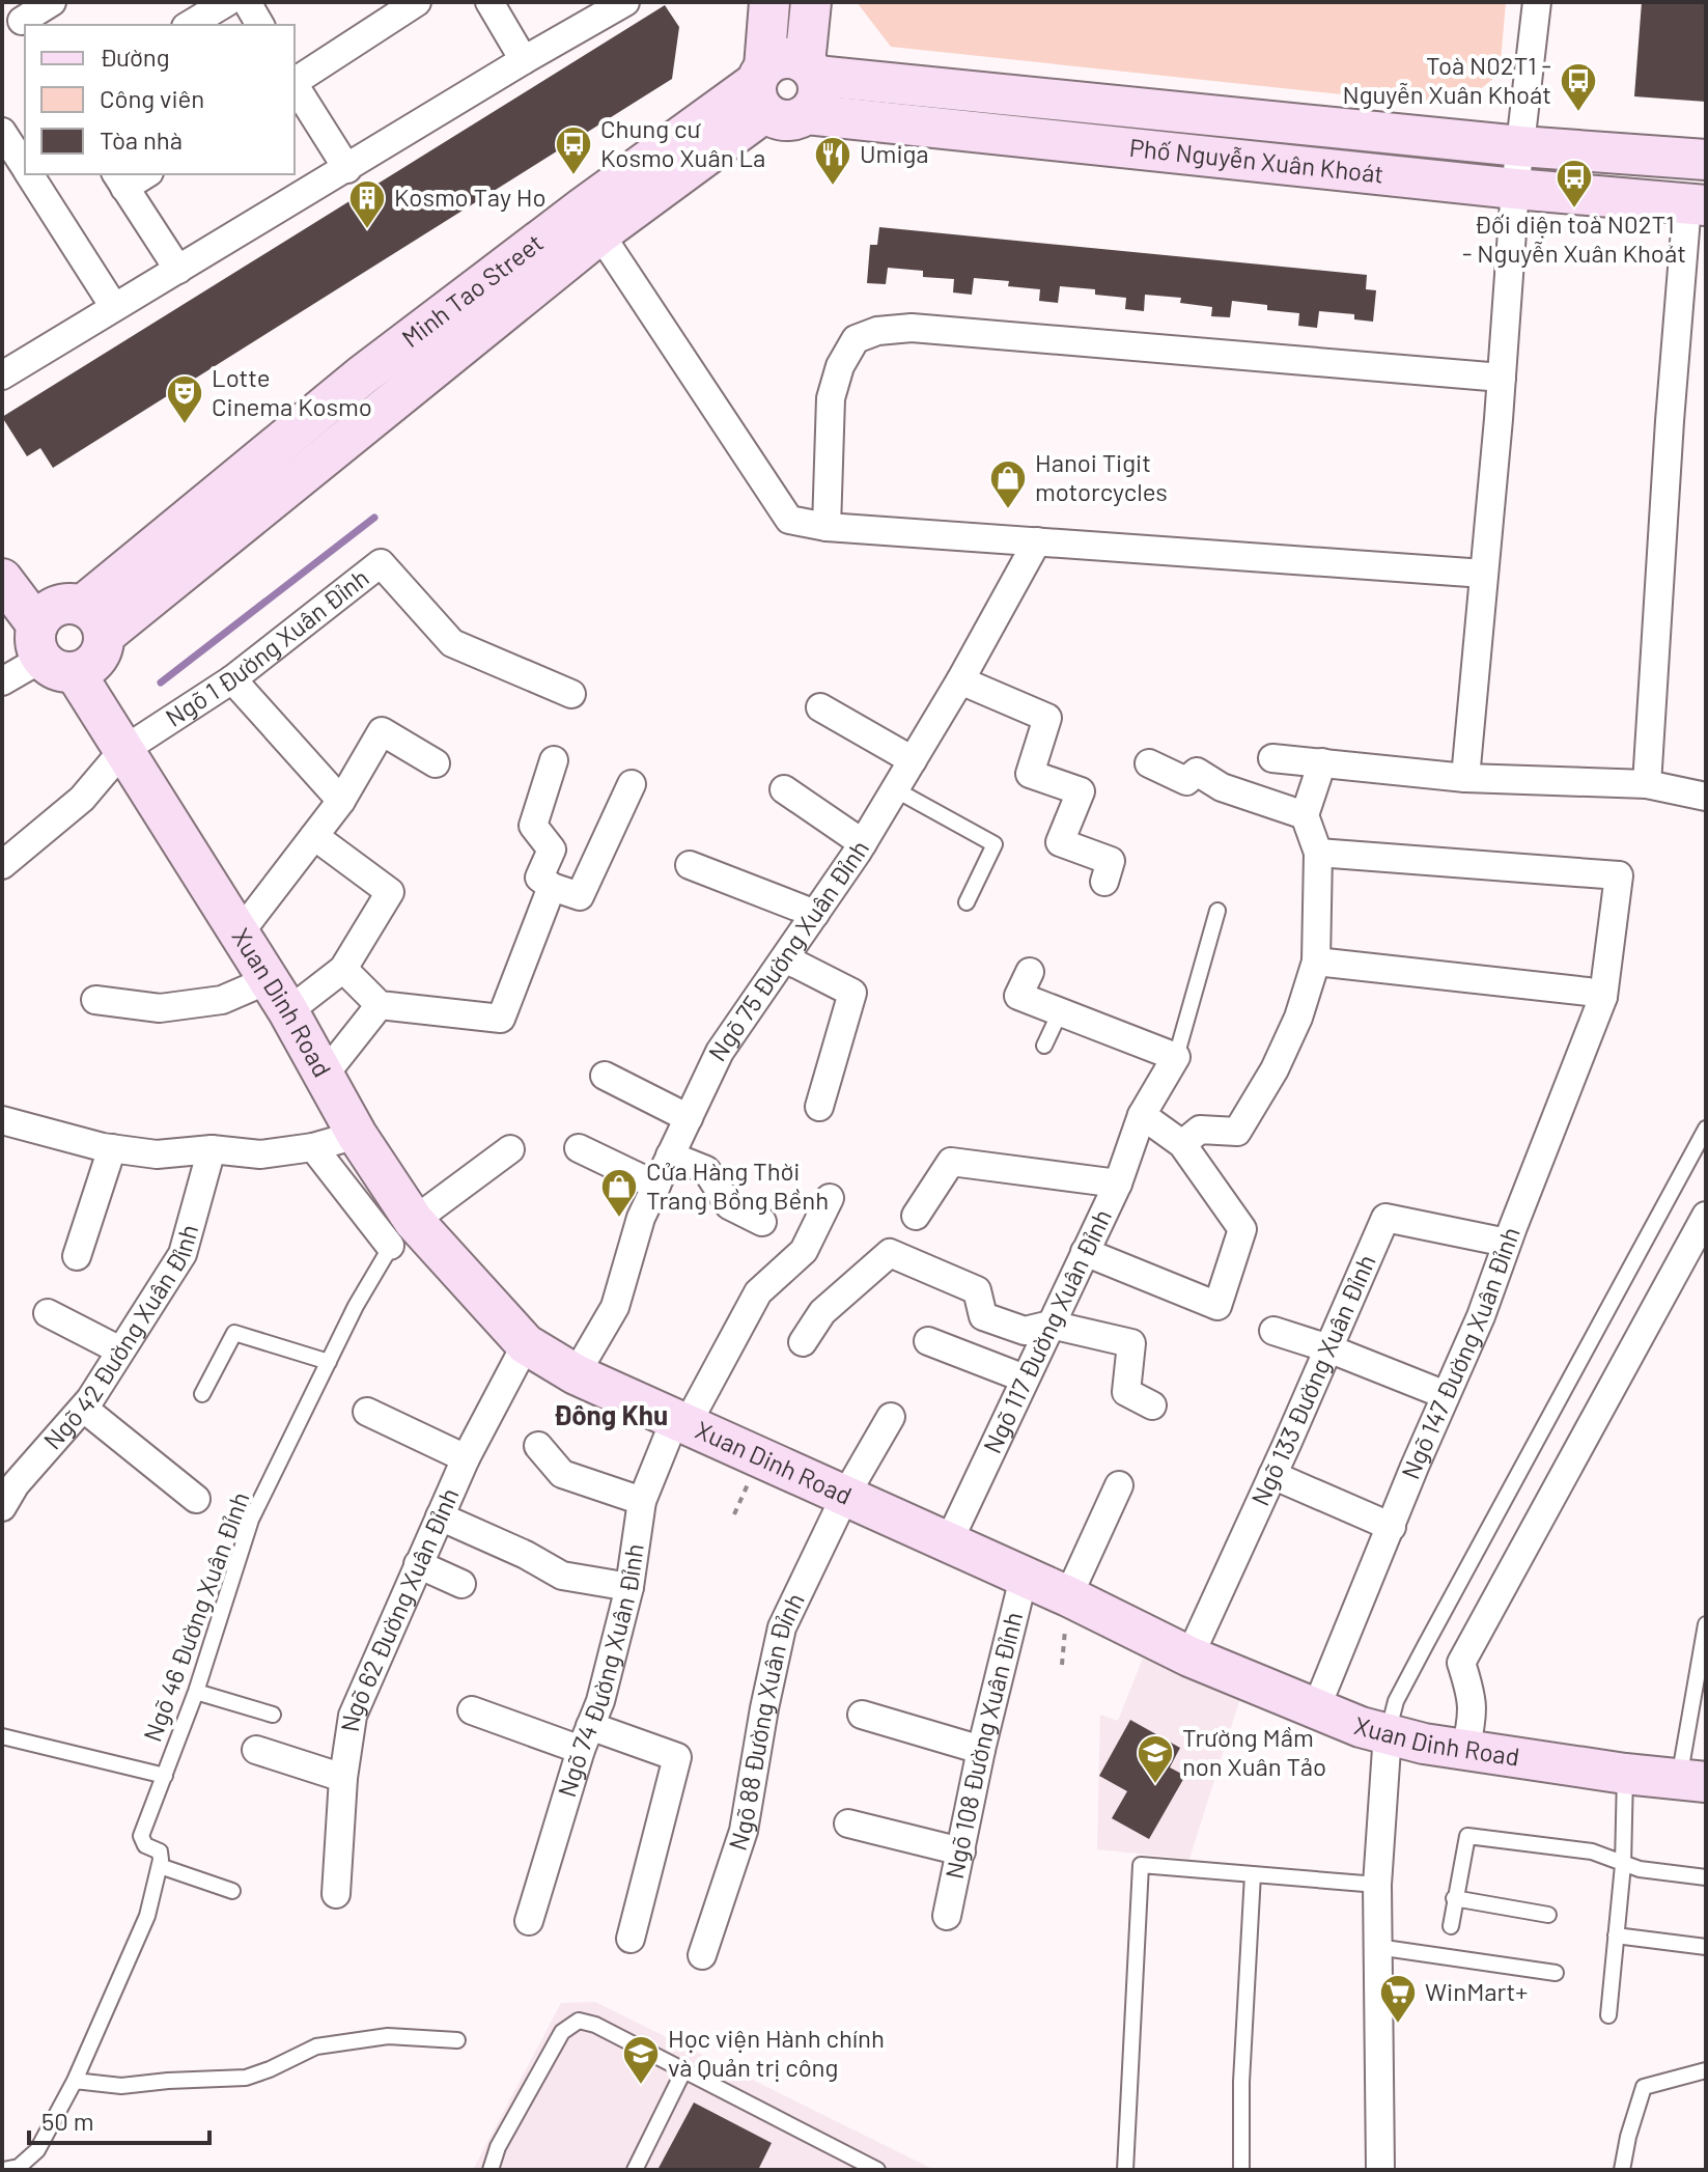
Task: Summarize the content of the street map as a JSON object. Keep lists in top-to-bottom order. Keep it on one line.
{"streets":{"street":["Phố Nguyễn Xuân Khoát","Minh Tao Street","Ngõ 1 Đường Xuân Đỉnh","Ngõ 75 Đường Xuân Đỉnh","Xuan Dinh Road","Ngõ 117 Đường Xuân Đỉnh","Ngõ 42 Đường Xuân Đỉnh","Ngõ 147 Đường Xuân Đỉnh","Ngõ 133 Đường Xuân Đỉnh","Ngõ 62 Đường Xuân Đỉnh","Ngõ 74 Đường Xuân Đỉnh","Ngõ 88 Đường Xuân Đỉnh","Ngõ 108 Đường Xuân Đỉnh"],"lane":["Ngõ 46 Đường Xuân Đỉnh"]},"crossings":[["Phố Nguyễn Xuân Khoát","Minh Tao Street"],["Ngõ 1 Đường Xuân Đỉnh","Xuan Dinh Road"],["Ngõ 75 Đường Xuân Đỉnh","Xuan Dinh Road"],["Xuan Dinh Road","Ngõ 117 Đường Xuân Đỉnh"],["Xuan Dinh Road","Ngõ 147 Đường Xuân Đỉnh"],["Xuan Dinh Road","Ngõ 133 Đường Xuân Đỉnh"],["Xuan Dinh Road","Ngõ 62 Đường Xuân Đỉnh"],["Xuan Dinh Road","Ngõ 46 Đường Xuân Đỉnh"],["Xuan Dinh Road","Ngõ 74 Đường Xuân Đỉnh"],["Xuan Dinh Road","Ngõ 88 Đường Xuân Đỉnh"],["Xuan Dinh Road","Ngõ 108 Đường Xuân Đỉnh"],["Ngõ 147 Đường Xuân Đỉnh","Ngõ 133 Đường Xuân Đỉnh"]],"districts":["Đông Khu"],"places":{"bus stop":["Toà N02T1 - Nguyễn Xuân Khoát","Chung cư Kosmo Xuân La","Đối diện toà N02T1 - Nguyễn Xuân Khoát"],"restaurant":["Umiga"],"building":["Kosmo Tay Ho"],"theatre":["Lotte Cinema Kosmo"],"shop":["Hanoi Tigit motorcycles","Cửa Hàng Thời Trang Bồng Bềnh"],"school or university":["Trường Mầm non Xuân Tảo","Học viện Hành chính và Quản trị công"],"supermarket":["WinMart+"]},"legend":["Đường","Công viên","Tòa nhà"],"scale_bar":"50 m"}
